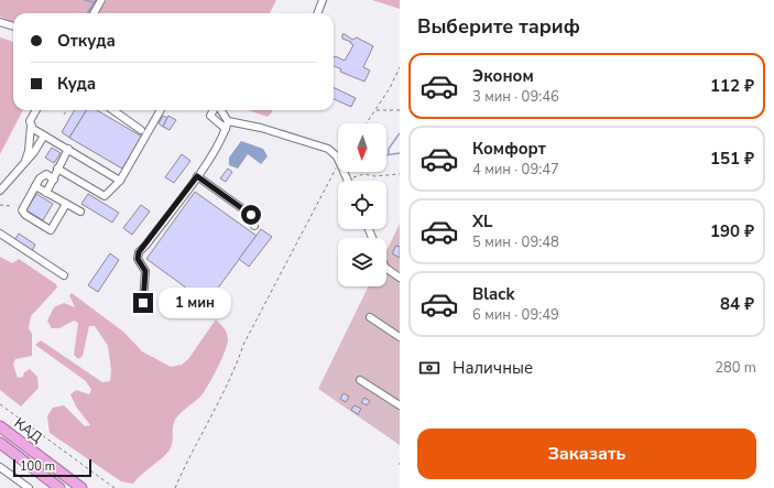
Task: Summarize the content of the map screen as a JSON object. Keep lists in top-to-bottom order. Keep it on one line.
{"streets":{"highway":["КАД"]},"scale_bar":"100 m","north":"bottom","page":{"heading":"Выберите тариф","banner":["Откуда","Куда"],"list":[{"name":"Эконом","note":"3 мин · 09:46","value":"112 ₽"},{"name":"Комфорт","note":"4 мин · 09:47","value":"151 ₽"},{"name":"XL","note":"5 мин · 09:48","value":"190 ₽"},{"name":"Black","note":"6 мин · 09:49","value":"84 ₽"}],"bubble":"1 мин","pay":["Наличные","280 m"],"buttons":"Заказать","scale":"100 m"}}
